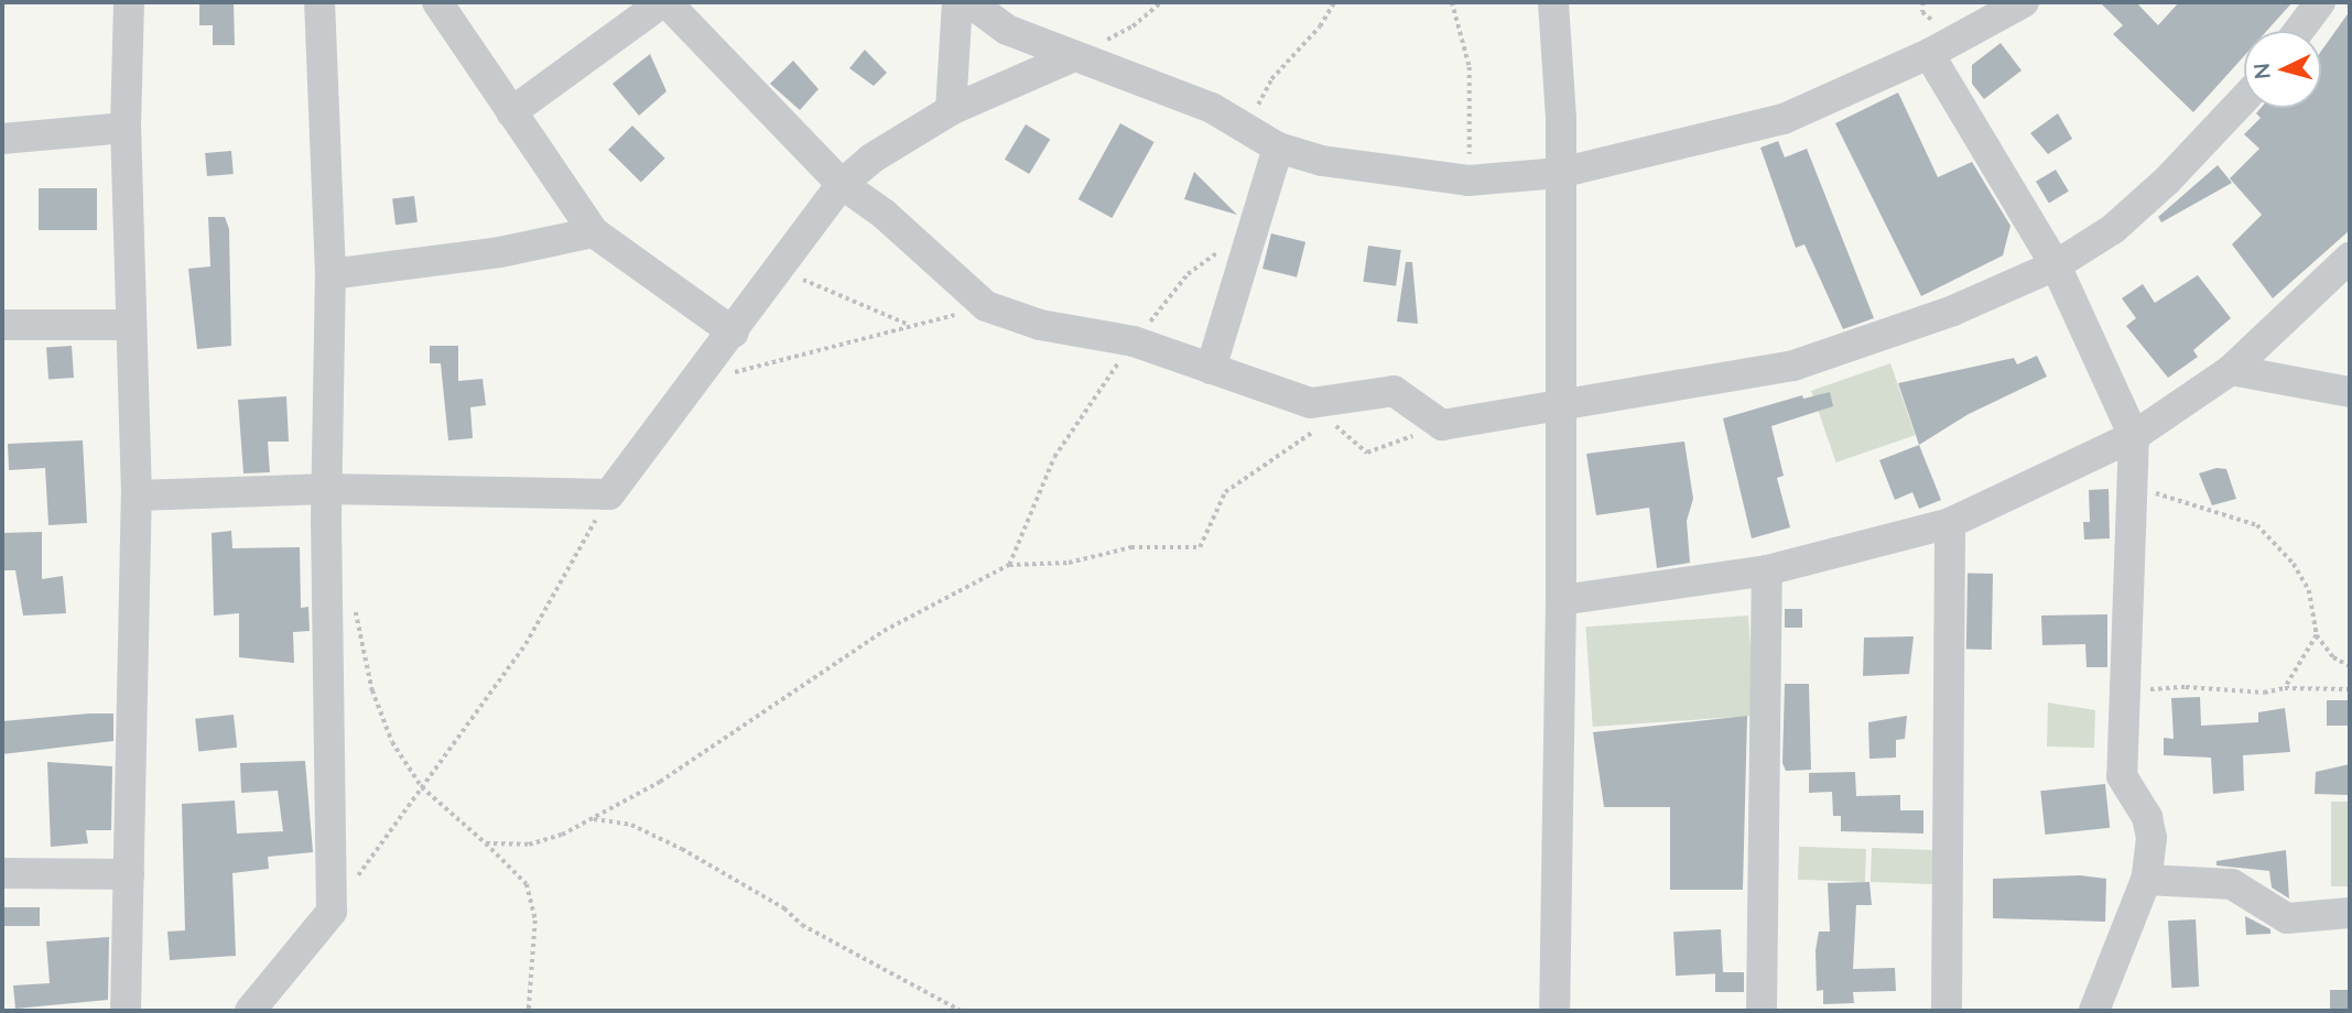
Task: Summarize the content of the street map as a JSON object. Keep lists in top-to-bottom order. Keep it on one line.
{"north":"left"}
